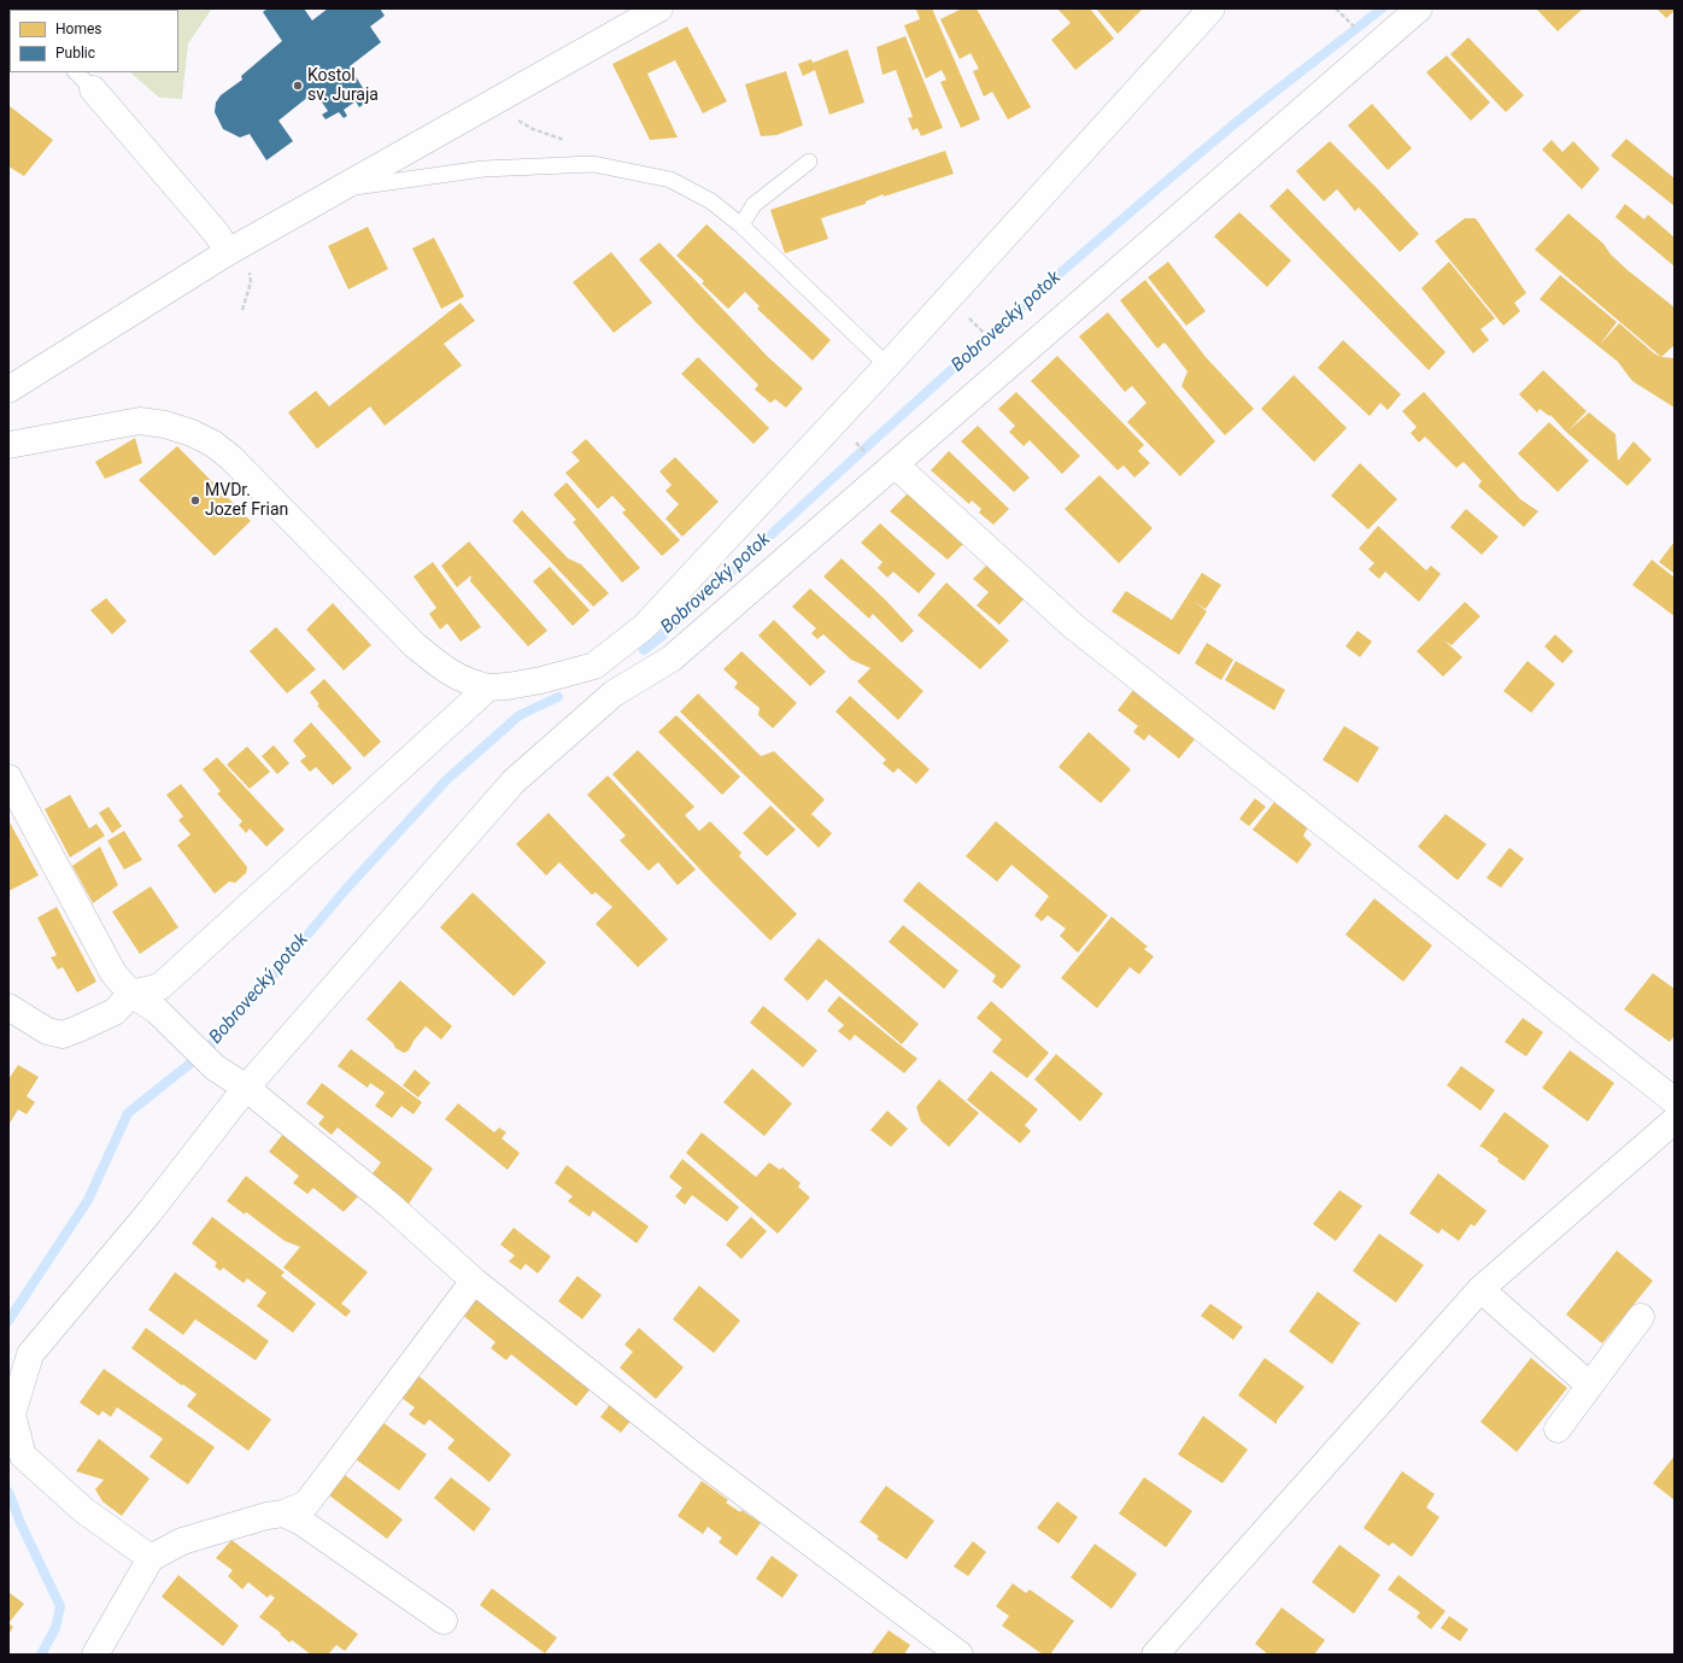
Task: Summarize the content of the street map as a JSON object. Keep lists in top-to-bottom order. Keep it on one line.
{"water":["Bobrovecký potok"],"places":["Kostol sv. Juraja","MVDr. Jozef Frian"],"legend":["Homes","Public"]}
